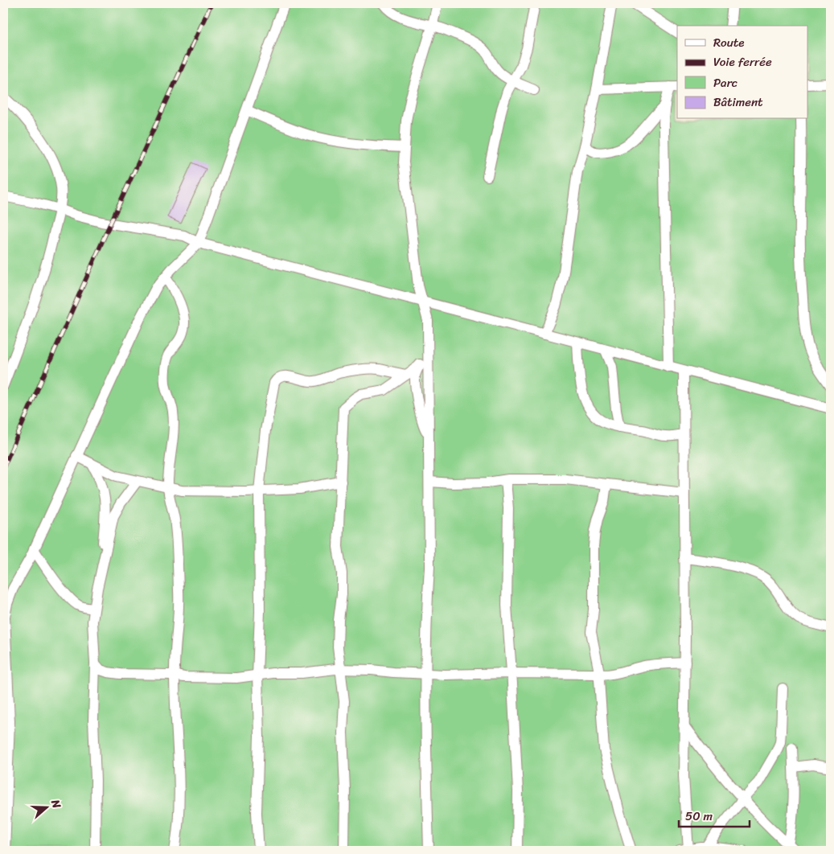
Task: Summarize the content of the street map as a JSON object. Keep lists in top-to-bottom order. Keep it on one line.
{"legend":["Route","Voie ferrée","Parc","Bâtiment"],"scale_bar":"50 m","north":"right"}
